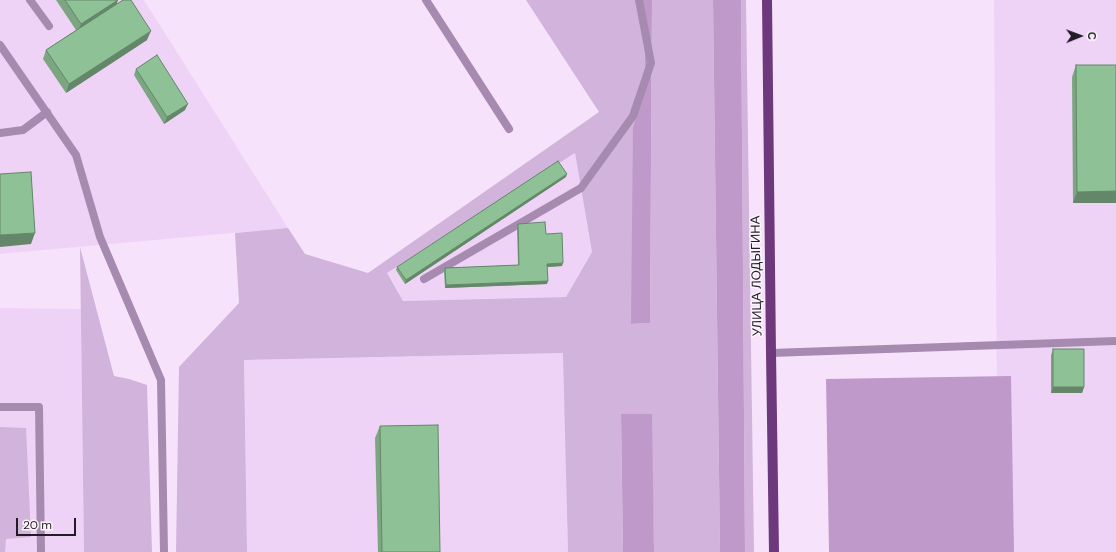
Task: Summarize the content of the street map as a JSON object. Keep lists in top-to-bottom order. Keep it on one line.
{"streets":{"main road":["УЛИЦА ЛОДЫГИНА"]},"scale_bar":"20 m","north":"right"}
